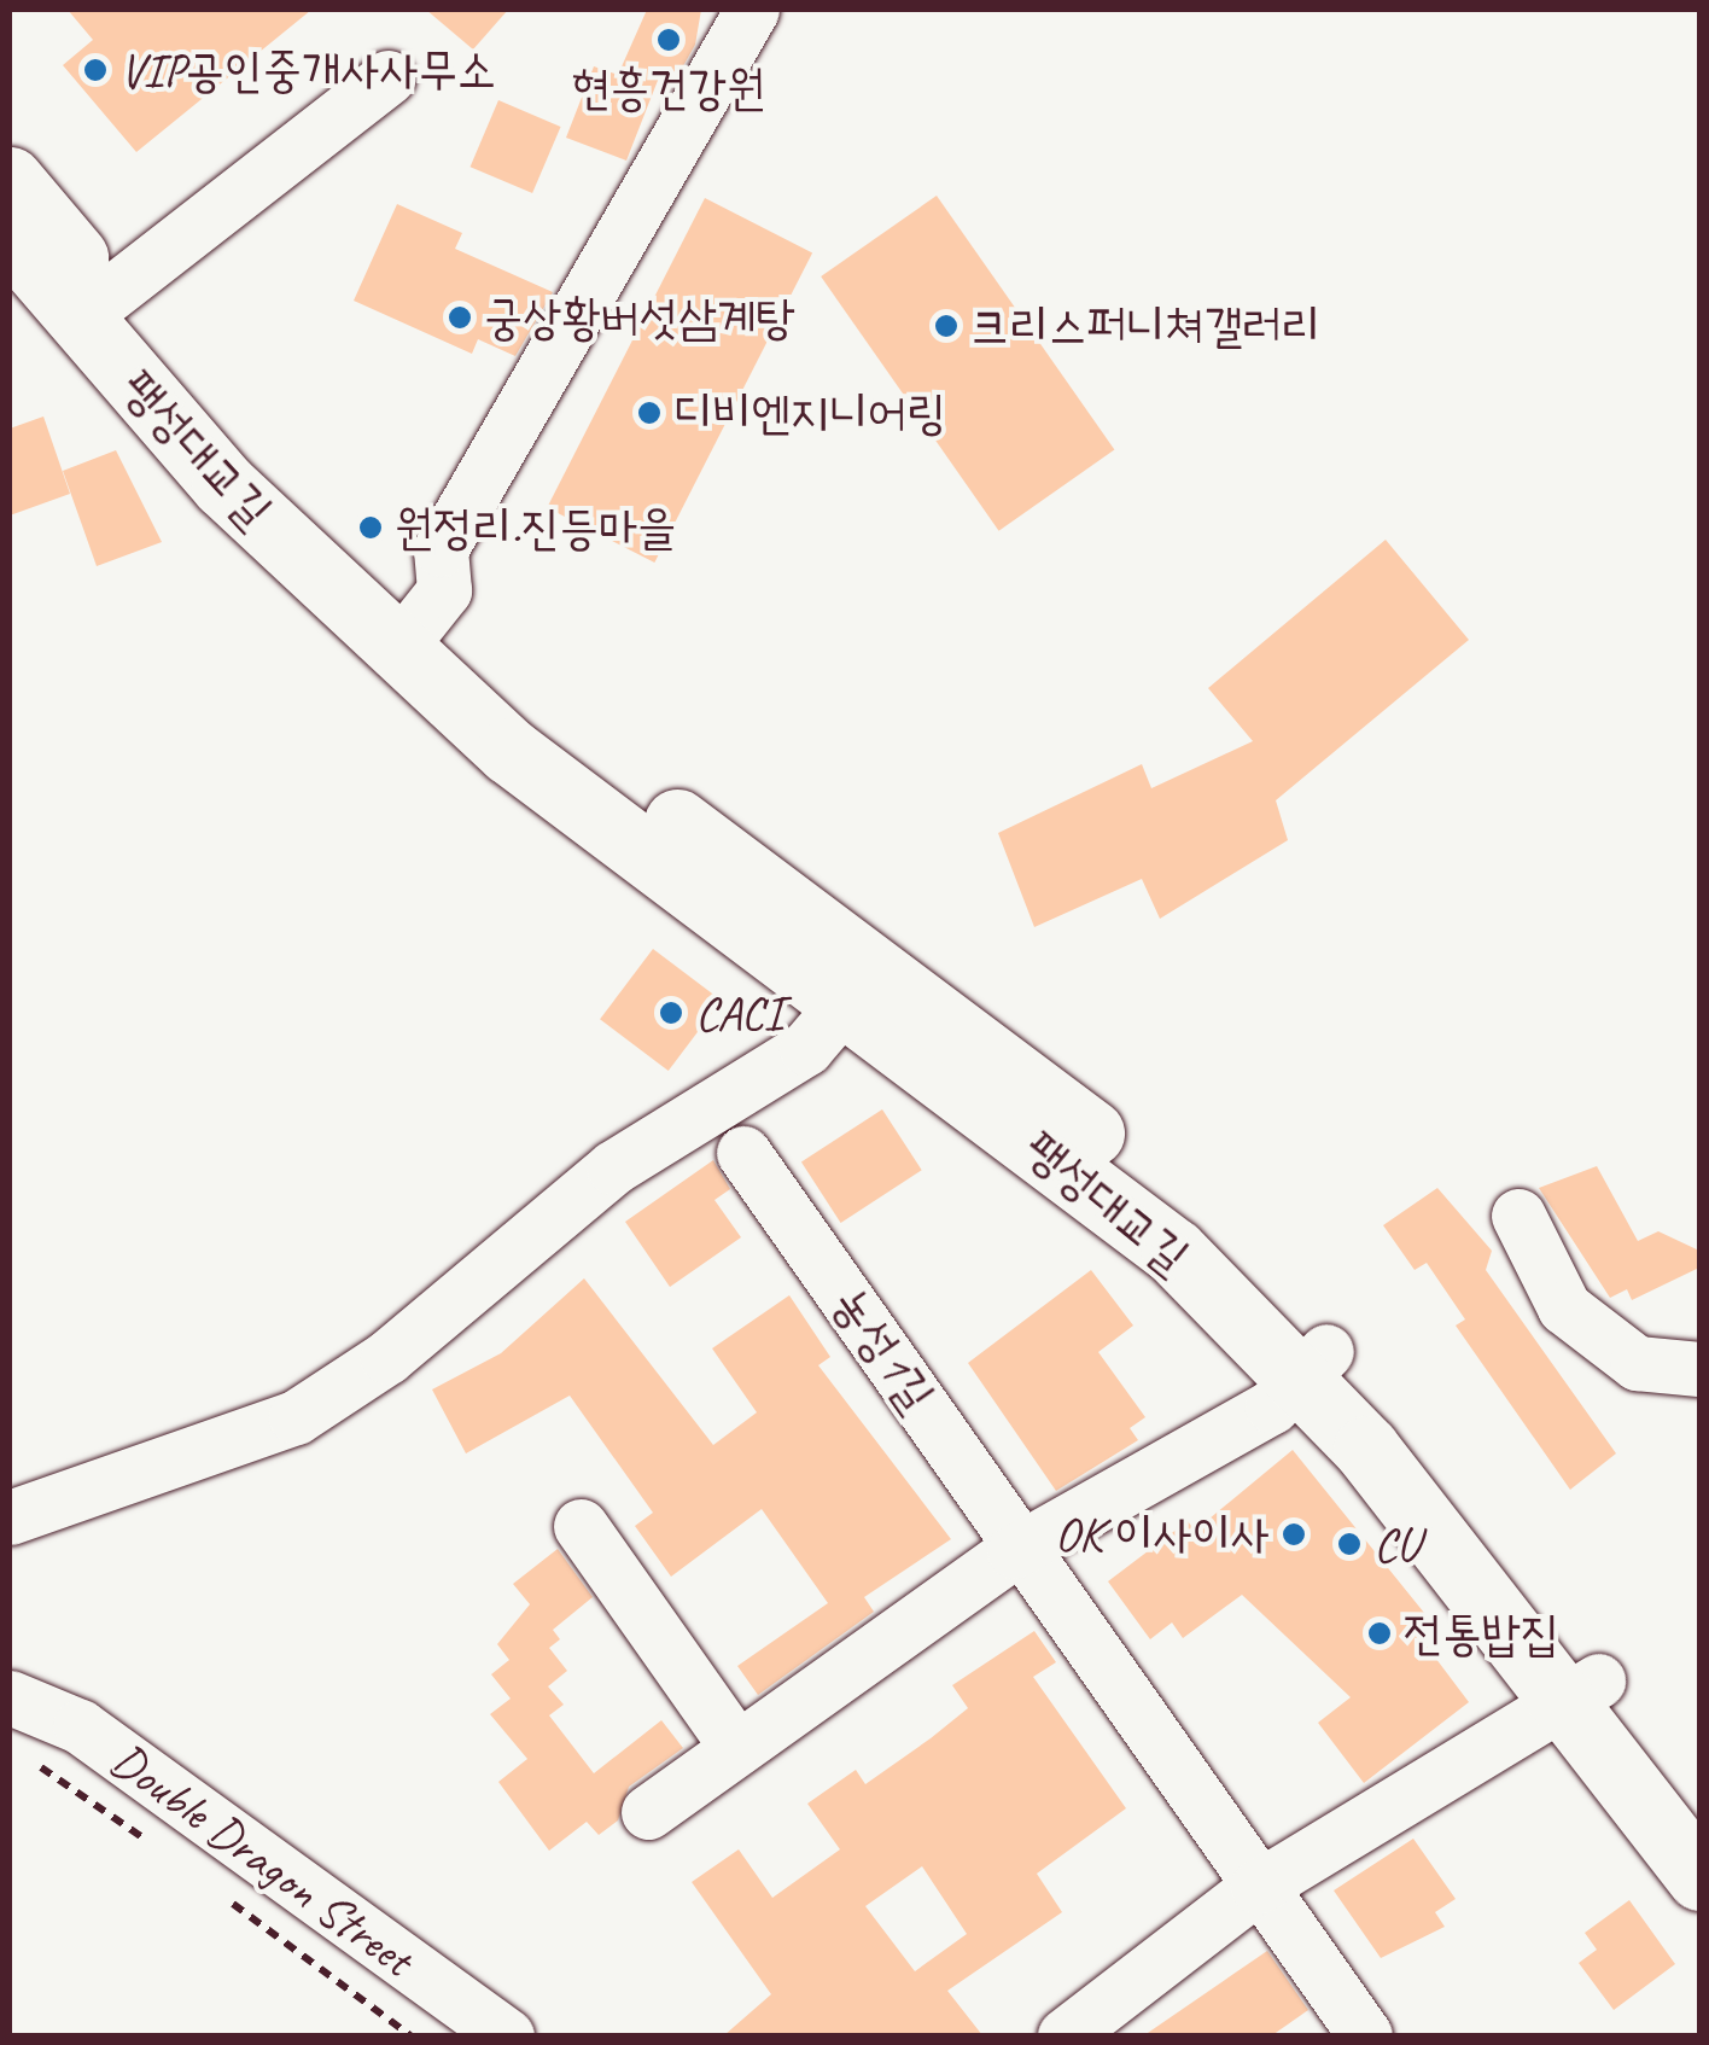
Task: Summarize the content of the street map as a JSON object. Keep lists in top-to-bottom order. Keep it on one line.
{"streets":{"main road":["팽성대교길"],"street":["농성1길","Double Dragon Street"]},"places":["현흥건강원","VIP공인중개사사무소","궁상황버섯삼계탕","크리스퍼니쳐갤러리","디비엔지니어링","원정리.진등마을","CACI","OK 이사이사","CU","전통밥집"]}
